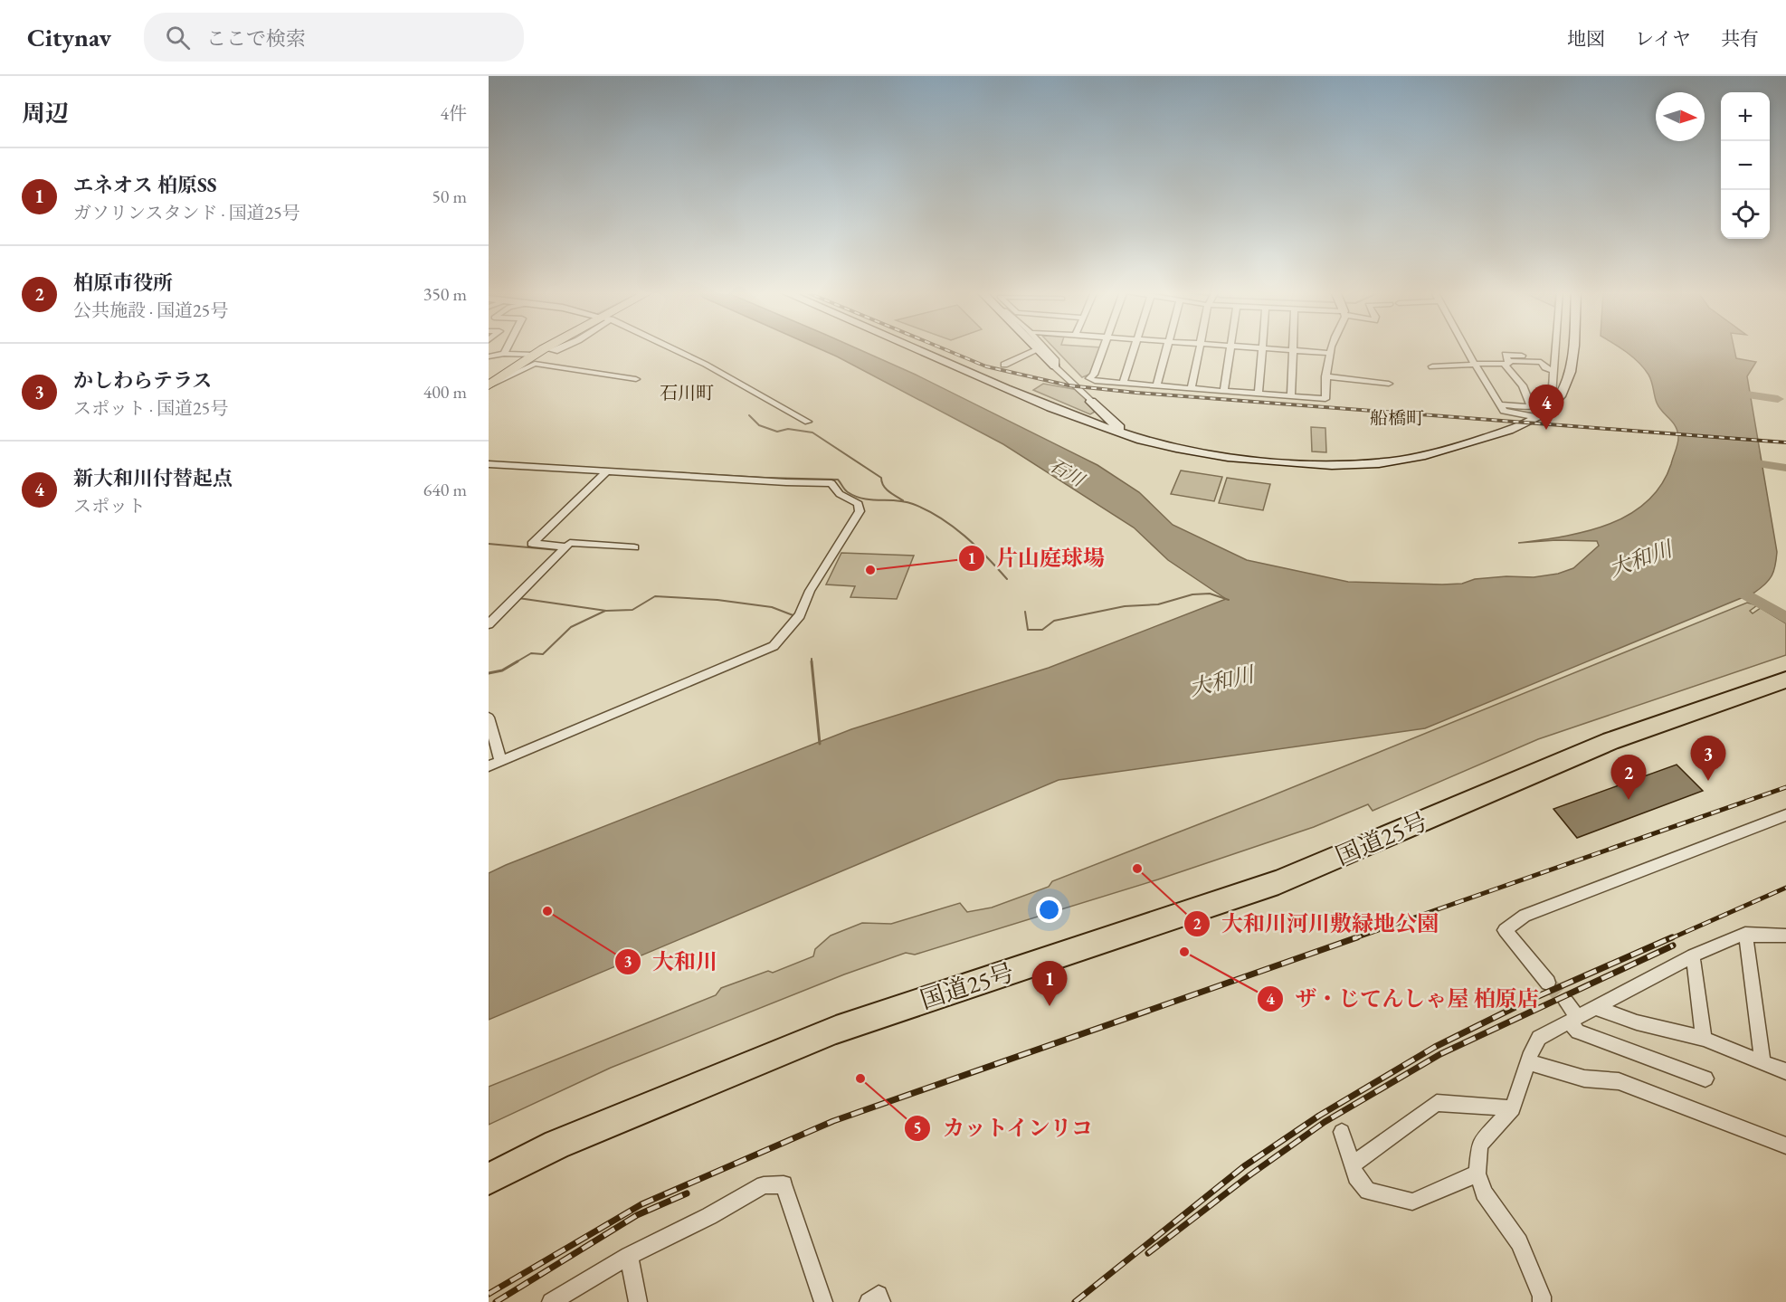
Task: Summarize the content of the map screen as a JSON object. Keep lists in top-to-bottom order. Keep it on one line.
{"streets":{"highway":["国道25号"]},"districts":["石川町","船橋町"],"water":["石川","大和川"],"places":["片山庭球場","大和川河川敷緑地公園","大和川","ザ・じてんしゃ屋 柏原店","カットインリコ"],"north":"right","page":{"header":"Citynav","search":"ここで検索","nav":["地図","レイヤ","共有"],"heading":["周辺","4件"],"map_buttons":["+","−"],"list":[{"mark":"1","name":"エネオス 柏原SS","note":"ガソリンスタンド · 国道25号","value":"50 m"},{"mark":"2","name":"柏原市役所","note":"公共施設 · 国道25号","value":"350 m"},{"mark":"3","name":"かしわらテラス","note":"スポット · 国道25号","value":"400 m"},{"mark":"4","name":"新大和川付替起点","note":"スポット","value":"640 m"}],"pins":["4","3","2","1"]}}
